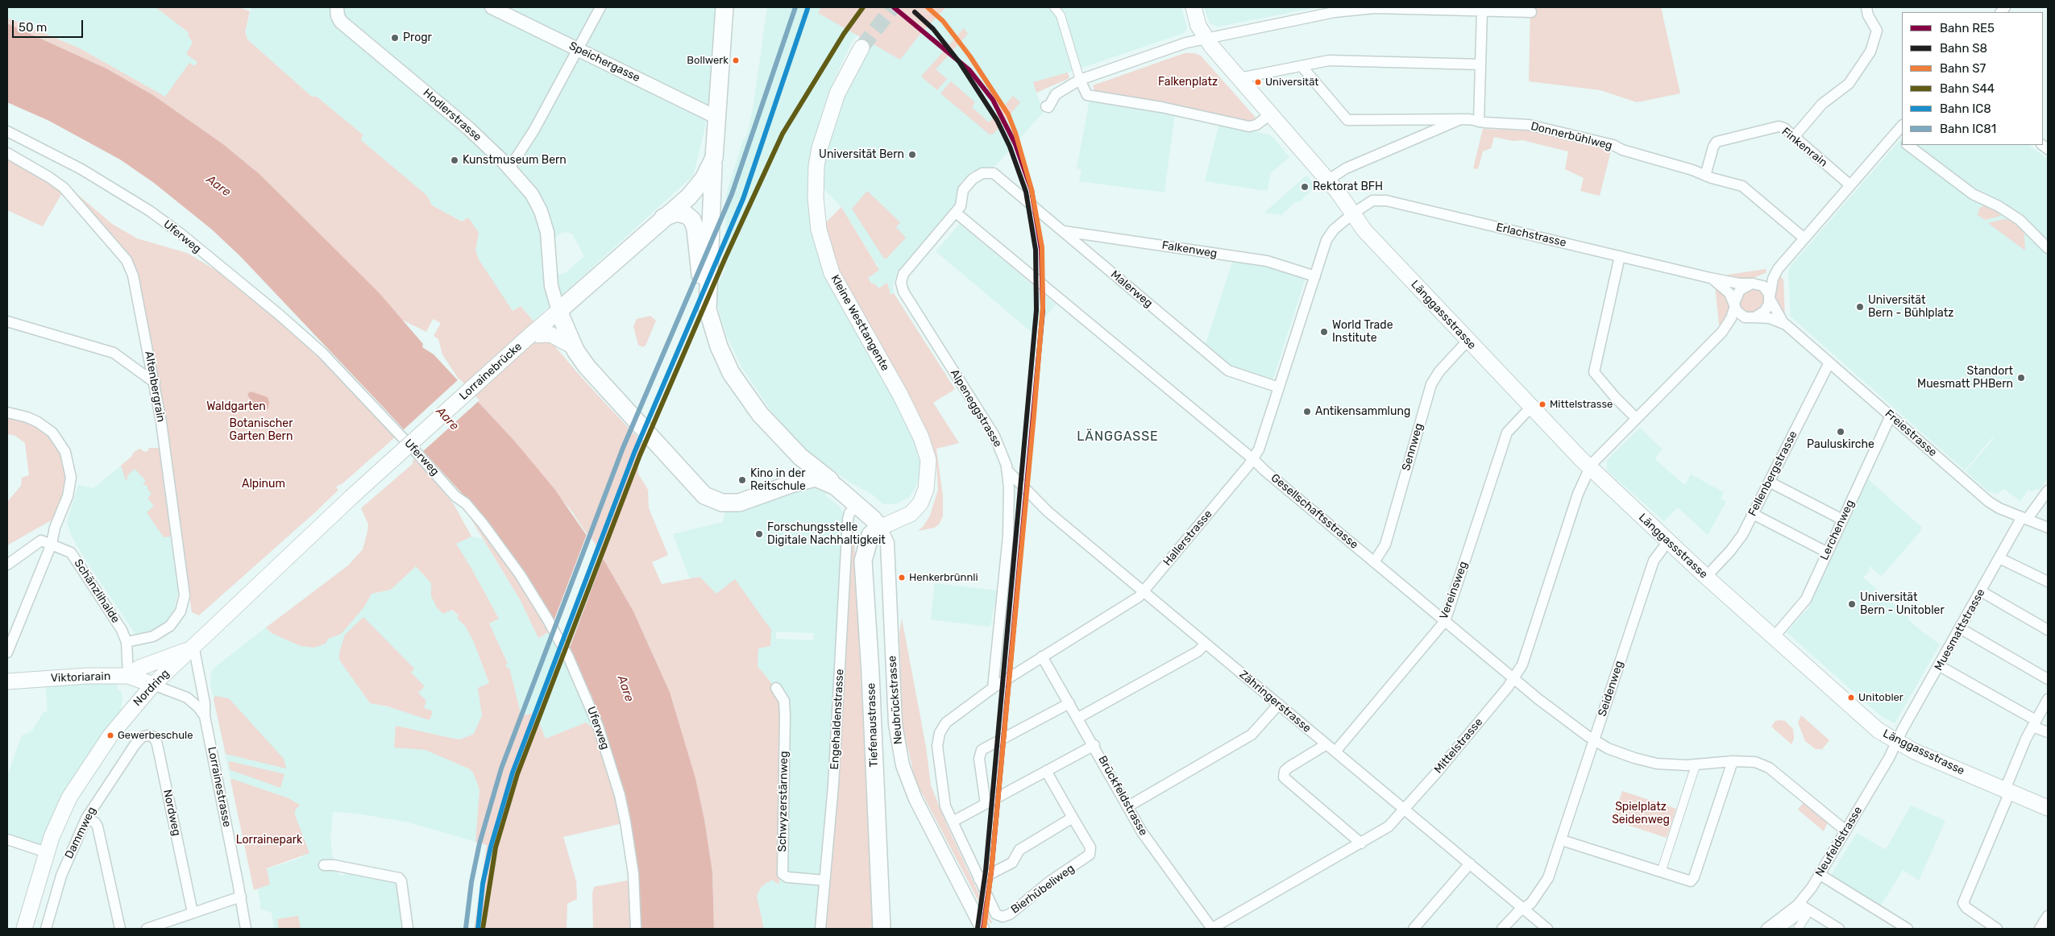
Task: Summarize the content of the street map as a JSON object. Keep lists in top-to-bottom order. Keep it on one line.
{"streets":{"main road":["Länggassstrasse","Kleine Westtangente","Lorrainebrücke","Viktoriarain","Nordring","Tiefenaustrasse"],"street":["Speichergasse","Hodlerstrasse","Donnerbühlweg","Finkenrain","Erlachstrasse","Uferweg","Falkenweg","Malerweg","Altenbergrain","Alpeneggstrasse","Freiestrasse","Sennweg","Fellenbergstrasse","Gesellschaftsstrasse","Lerchenweg","Hallerstrasse","Vereinsweg","Schänzlihalde","Muesmattstrasse","Seidenweg","Neubrückstrasse","Zähringerstrasse","Engehaldenstrasse","Mittelstrasse","Lorrainestrasse","Brückfeldstrasse","Schwyzerstärnweg","Nordweg","Dammweg","Neufeldstrasse","Bierhübeliweg"]},"crossings":[["Hodlerstrasse","Lorrainebrücke"],["Donnerbühlweg","Finkenrain"],["Erlachstrasse","Länggassstrasse"],["Erlachstrasse","Freiestrasse"],["Erlachstrasse","Hallerstrasse"],["Falkenweg","Malerweg"],["Falkenweg","Hallerstrasse"],["Malerweg","Alpeneggstrasse"],["Malerweg","Gesellschaftsstrasse"],["Malerweg","Hallerstrasse"],["Länggassstrasse","Sennweg"],["Länggassstrasse","Fellenbergstrasse"],["Länggassstrasse","Lerchenweg"],["Länggassstrasse","Hallerstrasse"],["Länggassstrasse","Vereinsweg"],["Länggassstrasse","Muesmattstrasse"],["Länggassstrasse","Seidenweg"],["Länggassstrasse","Mittelstrasse"],["Länggassstrasse","Neufeldstrasse"],["Kleine Westtangente","Neubrückstrasse"],["Kleine Westtangente","Tiefenaustrasse"],["Lorrainebrücke","Nordring"],["Altenbergrain","Schänzlihalde"],["Alpeneggstrasse","Gesellschaftsstrasse"],["Alpeneggstrasse","Hallerstrasse"],["Alpeneggstrasse","Zähringerstrasse"],["Freiestrasse","Fellenbergstrasse"],["Freiestrasse","Lerchenweg"],["Freiestrasse","Muesmattstrasse"],["Sennweg","Gesellschaftsstrasse"],["Gesellschaftsstrasse","Hallerstrasse"],["Gesellschaftsstrasse","Vereinsweg"],["Gesellschaftsstrasse","Seidenweg"],["Gesellschaftsstrasse","Mittelstrasse"],["Gesellschaftsstrasse","Neufeldstrasse"],["Hallerstrasse","Zähringerstrasse"],["Hallerstrasse","Brückfeldstrasse"],["Hallerstrasse","Bierhübeliweg"],["Vereinsweg","Zähringerstrasse"],["Schänzlihalde","Viktoriarain"],["Muesmattstrasse","Neufeldstrasse"],["Viktoriarain","Nordring"],["Nordring","Lorrainestrasse"],["Seidenweg","Zähringerstrasse"],["Neubrückstrasse","Tiefenaustrasse"],["Zähringerstrasse","Mittelstrasse"],["Engehaldenstrasse","Schwyzerstärnweg"],["Mittelstrasse","Brückfeldstrasse"],["Nordweg","Dammweg"]],"districts":["LÄNGGASSE"],"water":["Aare"],"parks":["Falkenplatz","Waldgarten","Botanischer Garten Bern","Alpinum","Spielplatz Seidenweg","Lorrainepark"],"places":["Progr","Bollwerk","Universität","Universität Bern","Kunstmuseum Bern","Rektorat BFH","Universität Bern - Bühlplatz","World Trade Institute","Standort Muesmatt PHBern","Mittelstrasse","Antikensammlung","Pauluskirche","Kino in der Reitschule","Forschungsstelle Digitale Nachhaltigkeit","Henkerbrünnli","Universität Bern - Unitobler","Unitobler","Gewerbeschule"],"lines":["rail line RE5","rail line S7","rail line S44","rail line IC81","rail line IC8","rail line S8"],"legend":["Bahn RE5","Bahn S8","Bahn S7","Bahn S44","Bahn IC8","Bahn IC81"],"scale_bar":"50 m"}
